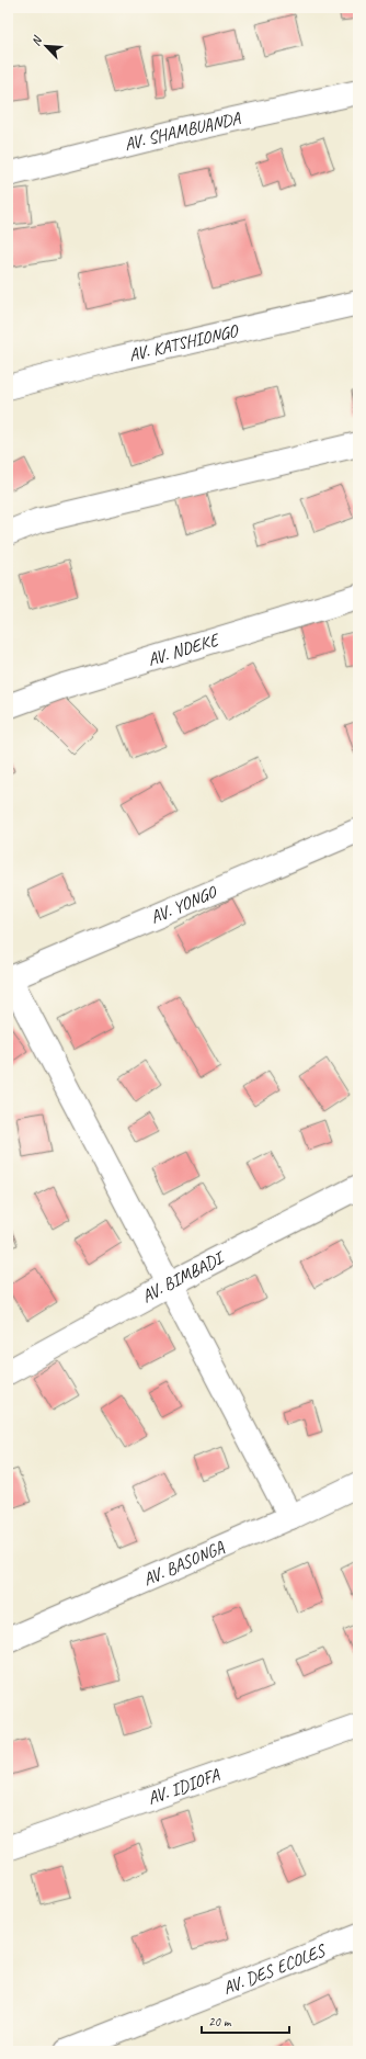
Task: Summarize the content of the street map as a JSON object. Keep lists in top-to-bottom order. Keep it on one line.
{"streets":{"street":["AV. SHAMBUANDA","AV. KATSHIONGO","AV. NDEKE","AV. YONGO","AV. BIMBADI","AV. BASONGA","AV. IDIOFA","AV. DES ECOLES"]},"scale_bar":"20 m","north":"top left"}
